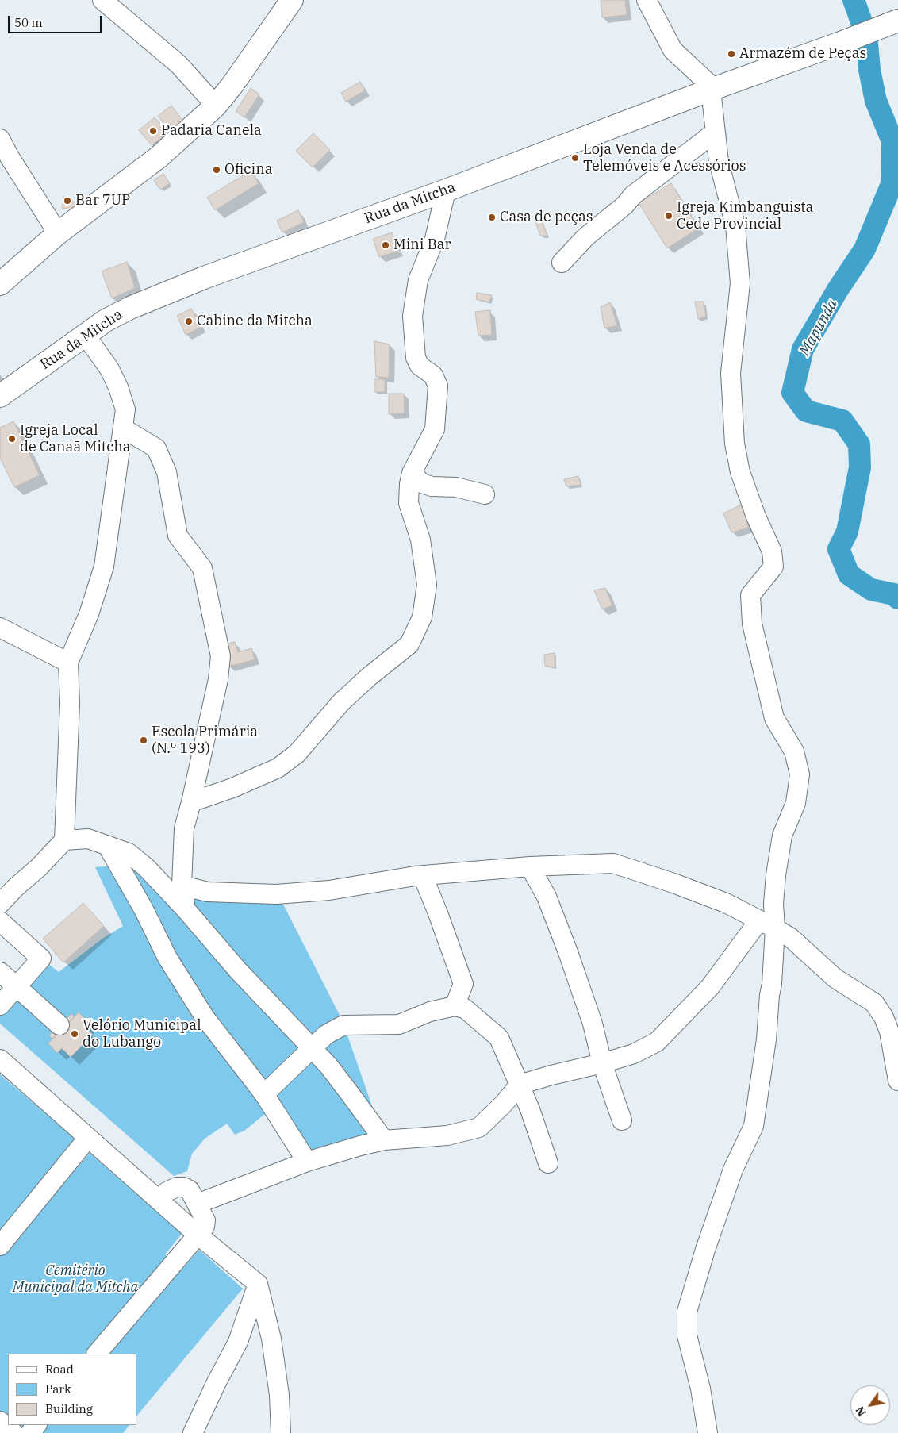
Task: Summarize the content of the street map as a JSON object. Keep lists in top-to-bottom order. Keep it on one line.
{"streets":{"main road":["Rua da Mitcha"]},"water":["Mapunda"],"parks":["Cemitério Municipal da Mitcha"],"places":["Armazém de Peças","Padaria Canela","Loja Venda de Telemóveis e Acessórios","Oficina","Bar 7UP","Igreja Kimbanguista Cede Provincial","Casa de peças","Mini Bar","Cabine da Mitcha","Igreja Local de Canaã Mitcha","Escola Primária (N.º 193)","Velório Municipal do Lubango"],"legend":["Road","Park","Building"],"scale_bar":"50 m","north":"bottom left"}
